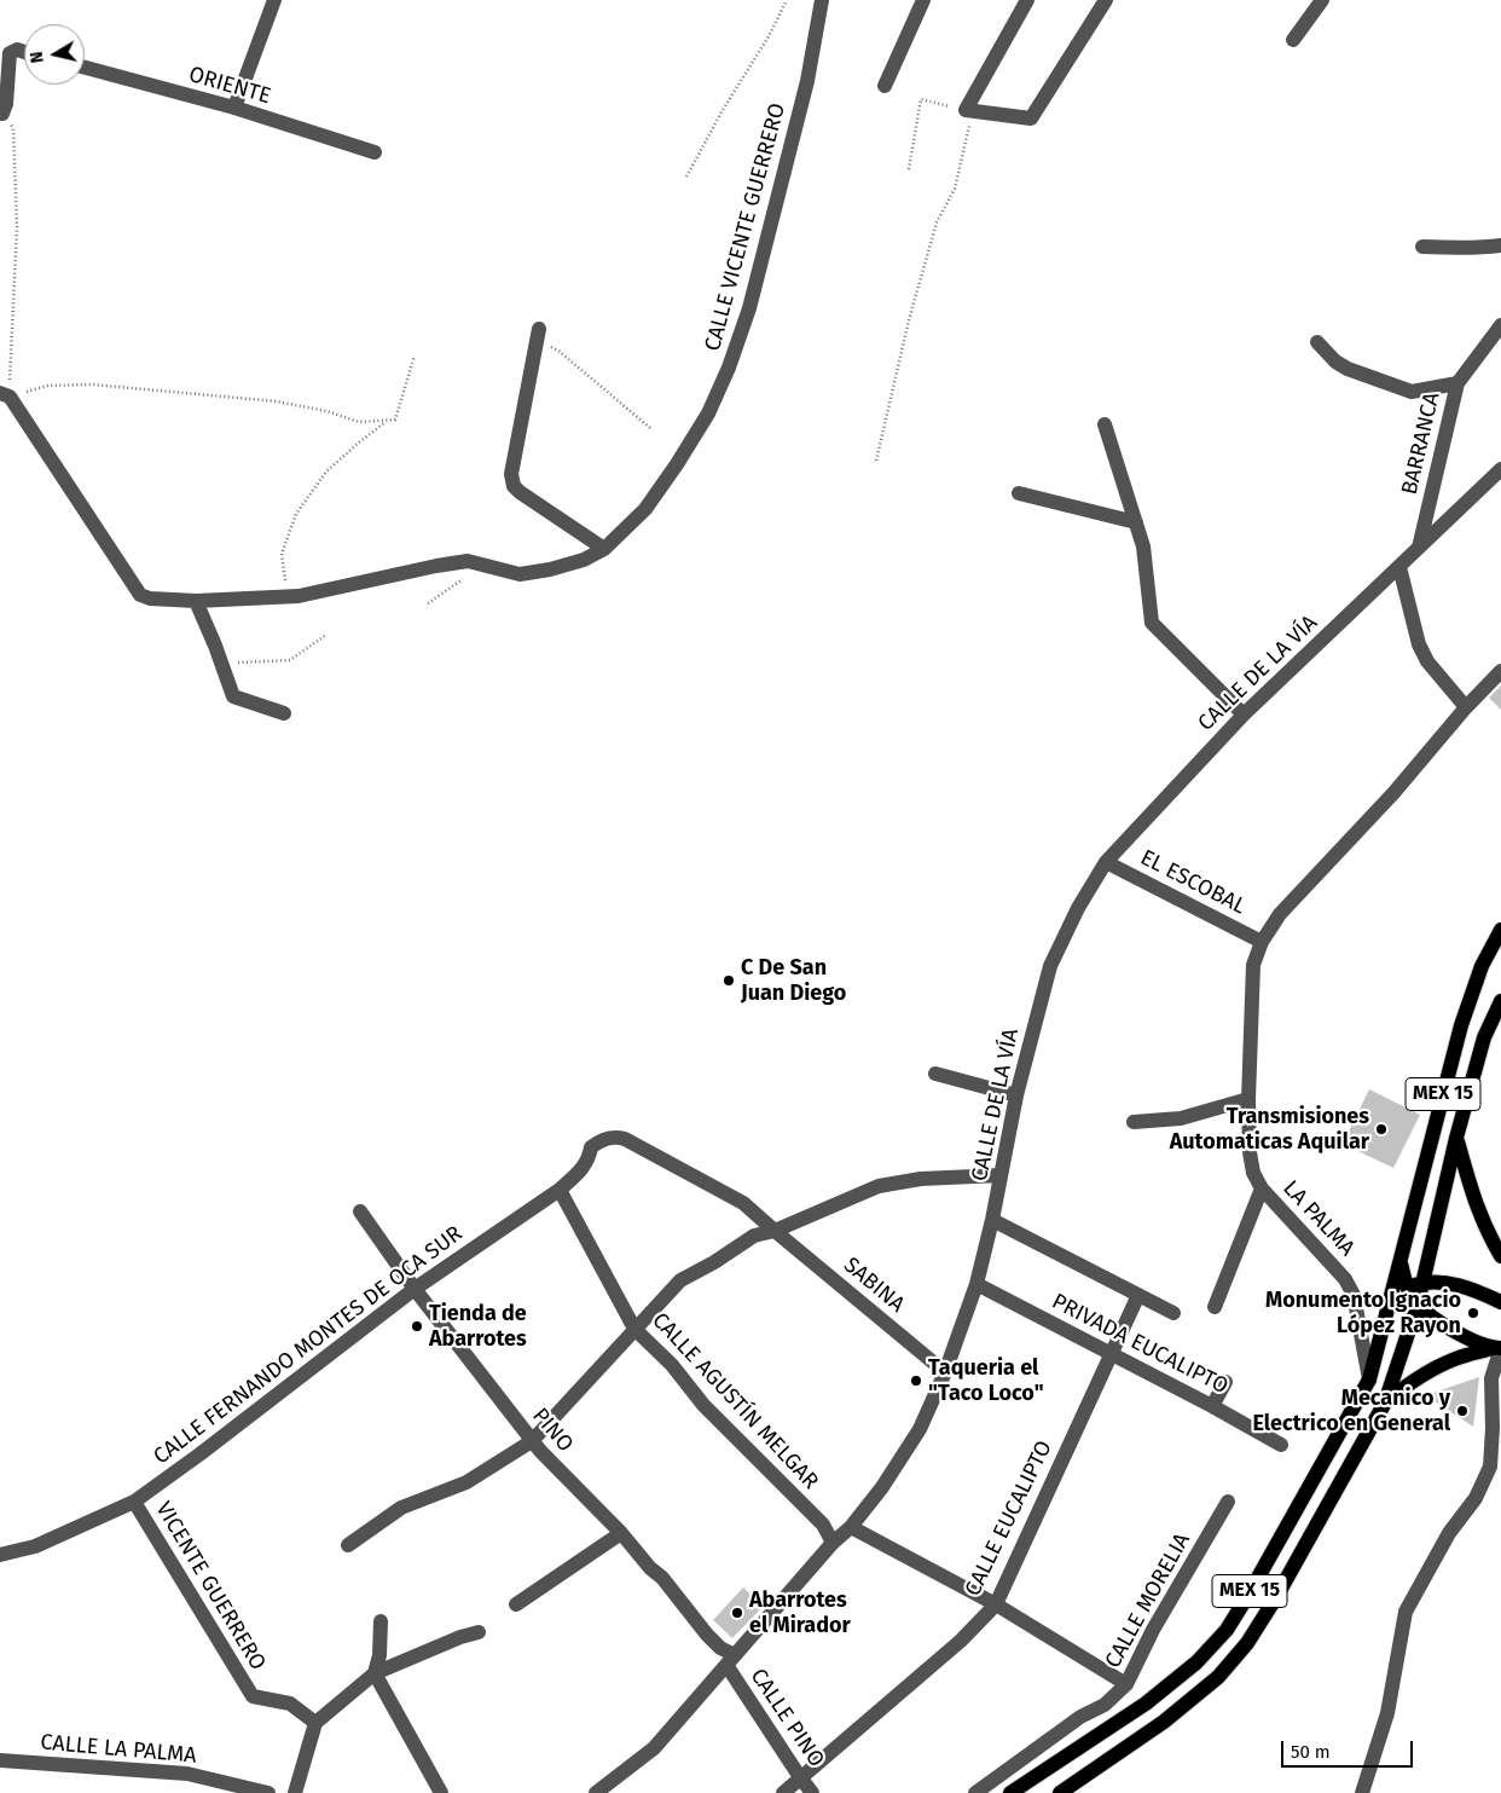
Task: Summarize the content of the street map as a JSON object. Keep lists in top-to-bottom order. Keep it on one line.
{"streets":{"main road":["MEX 15"],"street":["ORIENTE","CALLE VICENTE GUERRERO","BARRANCA","CALLE DE LA VÍA","EL ESCOBAL","LA PALMA","SABINA","PRIVADA EUCALIPTO","CALLE FERNANDO MONTES DE OCA SUR","CALLE AGUSTÍN MELGAR","PINO","CALLE EUCALIPTO","VICENTE GUERRERO","CALLE MORELIA","CALLE PINO","CALLE LA PALMA"]},"crossings":[["BARRANCA","CALLE DE LA VÍA"],["CALLE DE LA VÍA","EL ESCOBAL"],["CALLE DE LA VÍA","SABINA"],["CALLE DE LA VÍA","PRIVADA EUCALIPTO"],["CALLE DE LA VÍA","CALLE AGUSTÍN MELGAR"],["CALLE DE LA VÍA","PINO"],["CALLE DE LA VÍA","CALLE PINO"],["EL ESCOBAL","LA PALMA"],["MEX 15","LA PALMA"],["SABINA","CALLE FERNANDO MONTES DE OCA SUR"],["PRIVADA EUCALIPTO","CALLE EUCALIPTO"],["CALLE FERNANDO MONTES DE OCA SUR","CALLE AGUSTÍN MELGAR"],["CALLE FERNANDO MONTES DE OCA SUR","PINO"],["CALLE FERNANDO MONTES DE OCA SUR","VICENTE GUERRERO"],["PINO","CALLE PINO"],["CALLE EUCALIPTO","CALLE PINO"]],"places":["C De San Juan Diego","Transmisiones Automaticas Aquilar","Monumento Ignacio López Rayon","Tienda de Abarrotes","Taqueria el \"Taco Loco\"","Mecanico y Electrico en General","Abarrotes el Mirador"],"scale_bar":"50 m","north":"left"}
